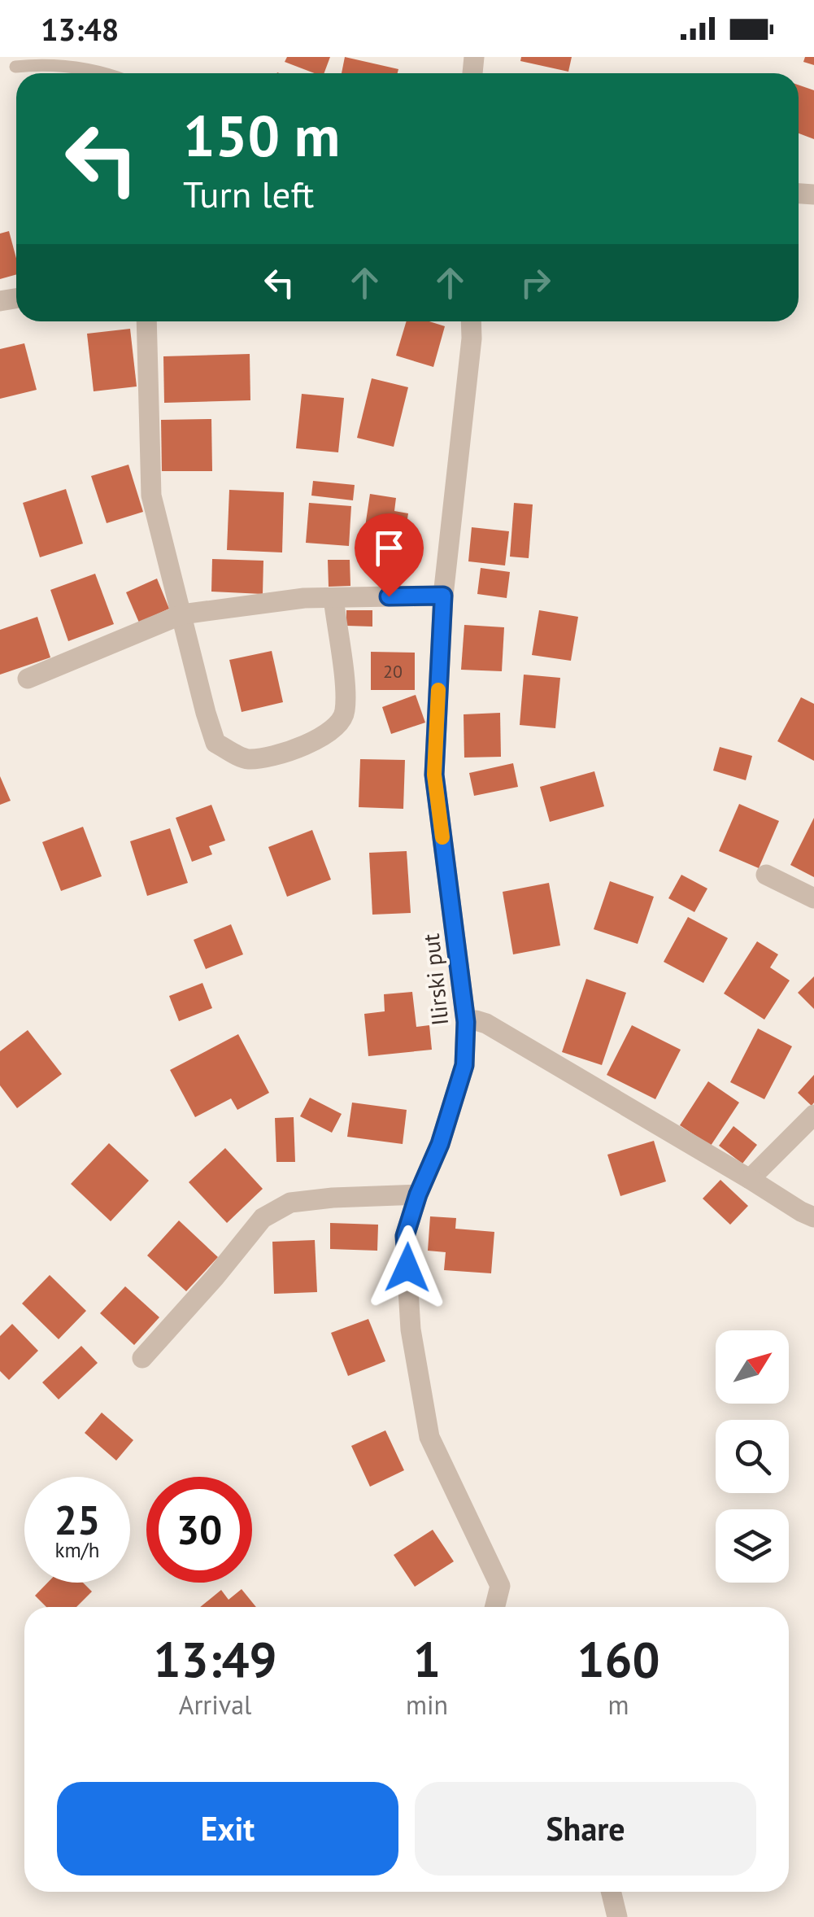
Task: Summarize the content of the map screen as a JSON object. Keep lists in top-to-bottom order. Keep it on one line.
{"streets":{"street":["Ilirski put"]},"house_numbers":["20"],"north":"top right","page":{"status":"13:48","turn":["150 m","Turn left"],"speed":"25 km/h","limit":"30","eta":["13:49","Arrival","1","min","160","m"],"buttons":["Exit","Share"]}}
